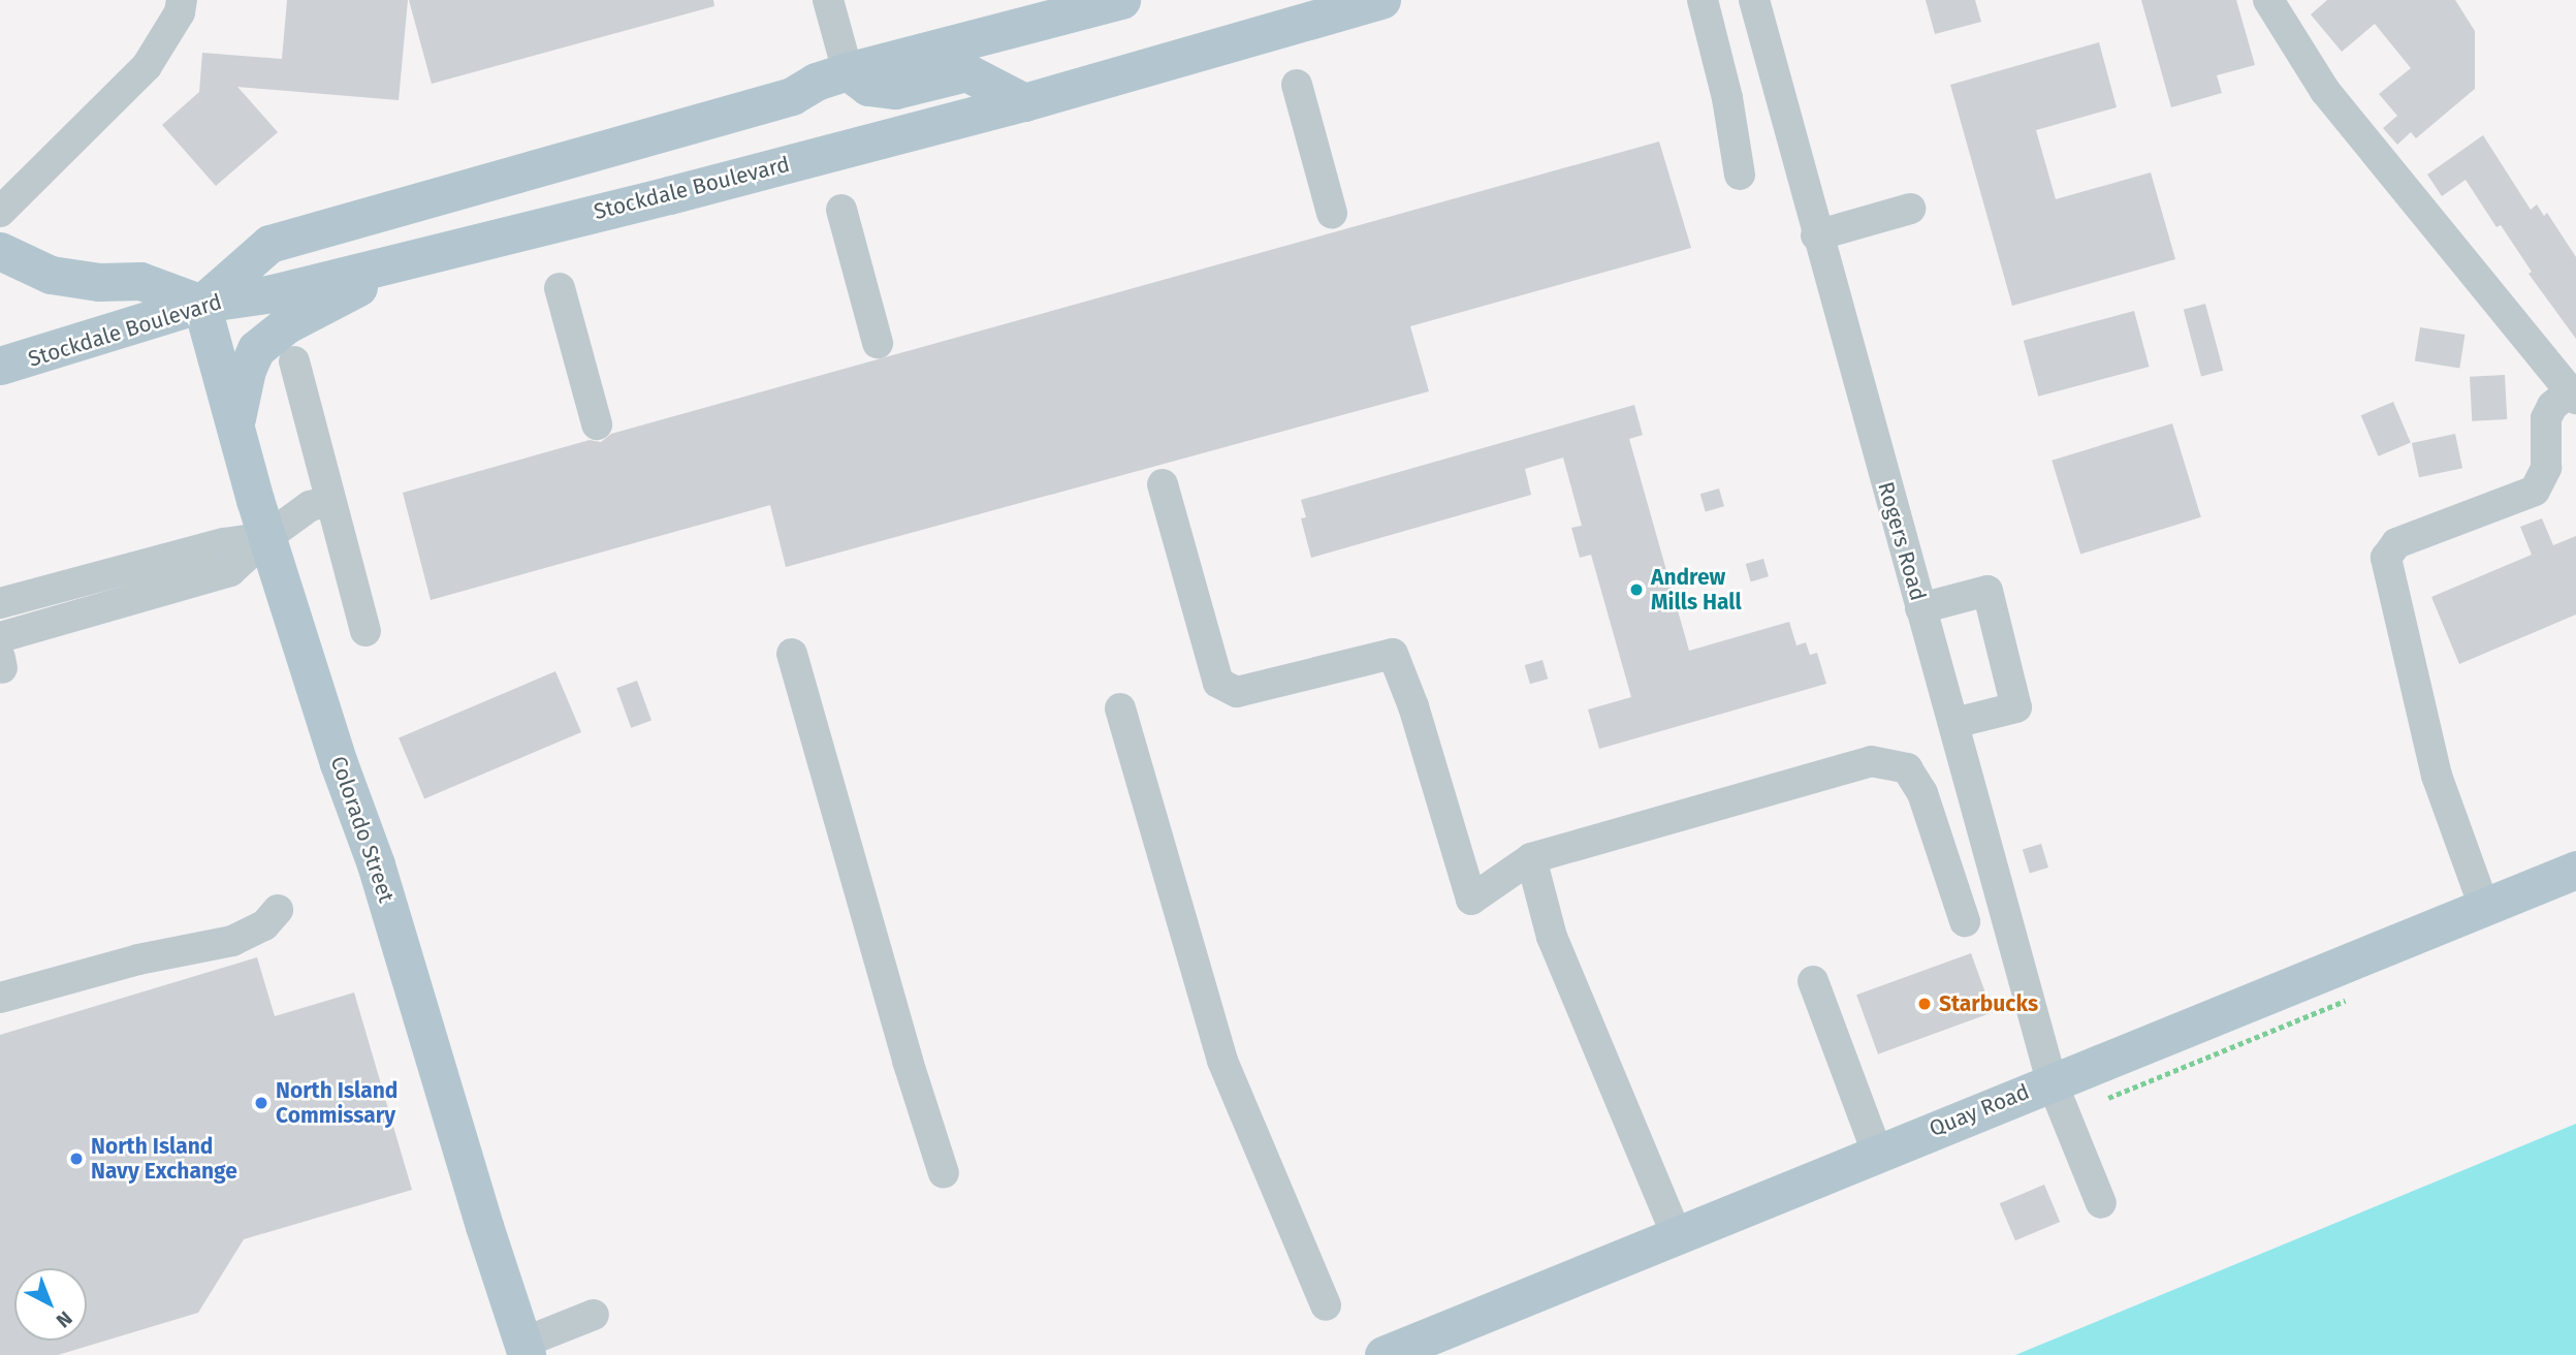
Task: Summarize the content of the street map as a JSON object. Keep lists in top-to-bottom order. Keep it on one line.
{"streets":{"main road":["Stockdale Boulevard","Colorado Street","Quay Road"],"street":["Rogers Road"]},"crossings":[["Stockdale Boulevard","Colorado Street"],["Rogers Road","Quay Road"]],"places":["Andrew Mills Hall","Starbucks","North Island Commissary","North Island Navy Exchange"],"north":"bottom right"}
